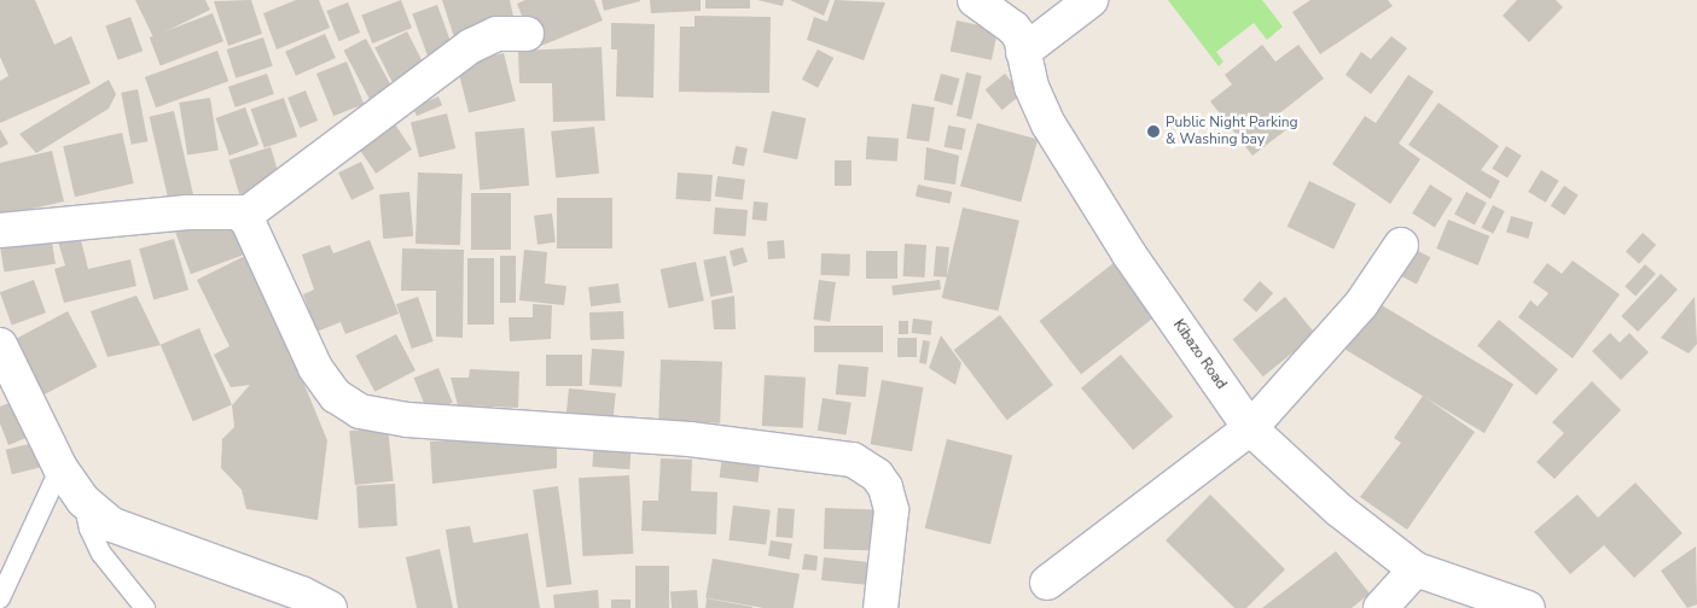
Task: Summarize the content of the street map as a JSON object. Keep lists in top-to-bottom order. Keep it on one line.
{"streets":{"street":["Kibazo Road"]},"places":["Public Night Parking & Washing bay"]}
